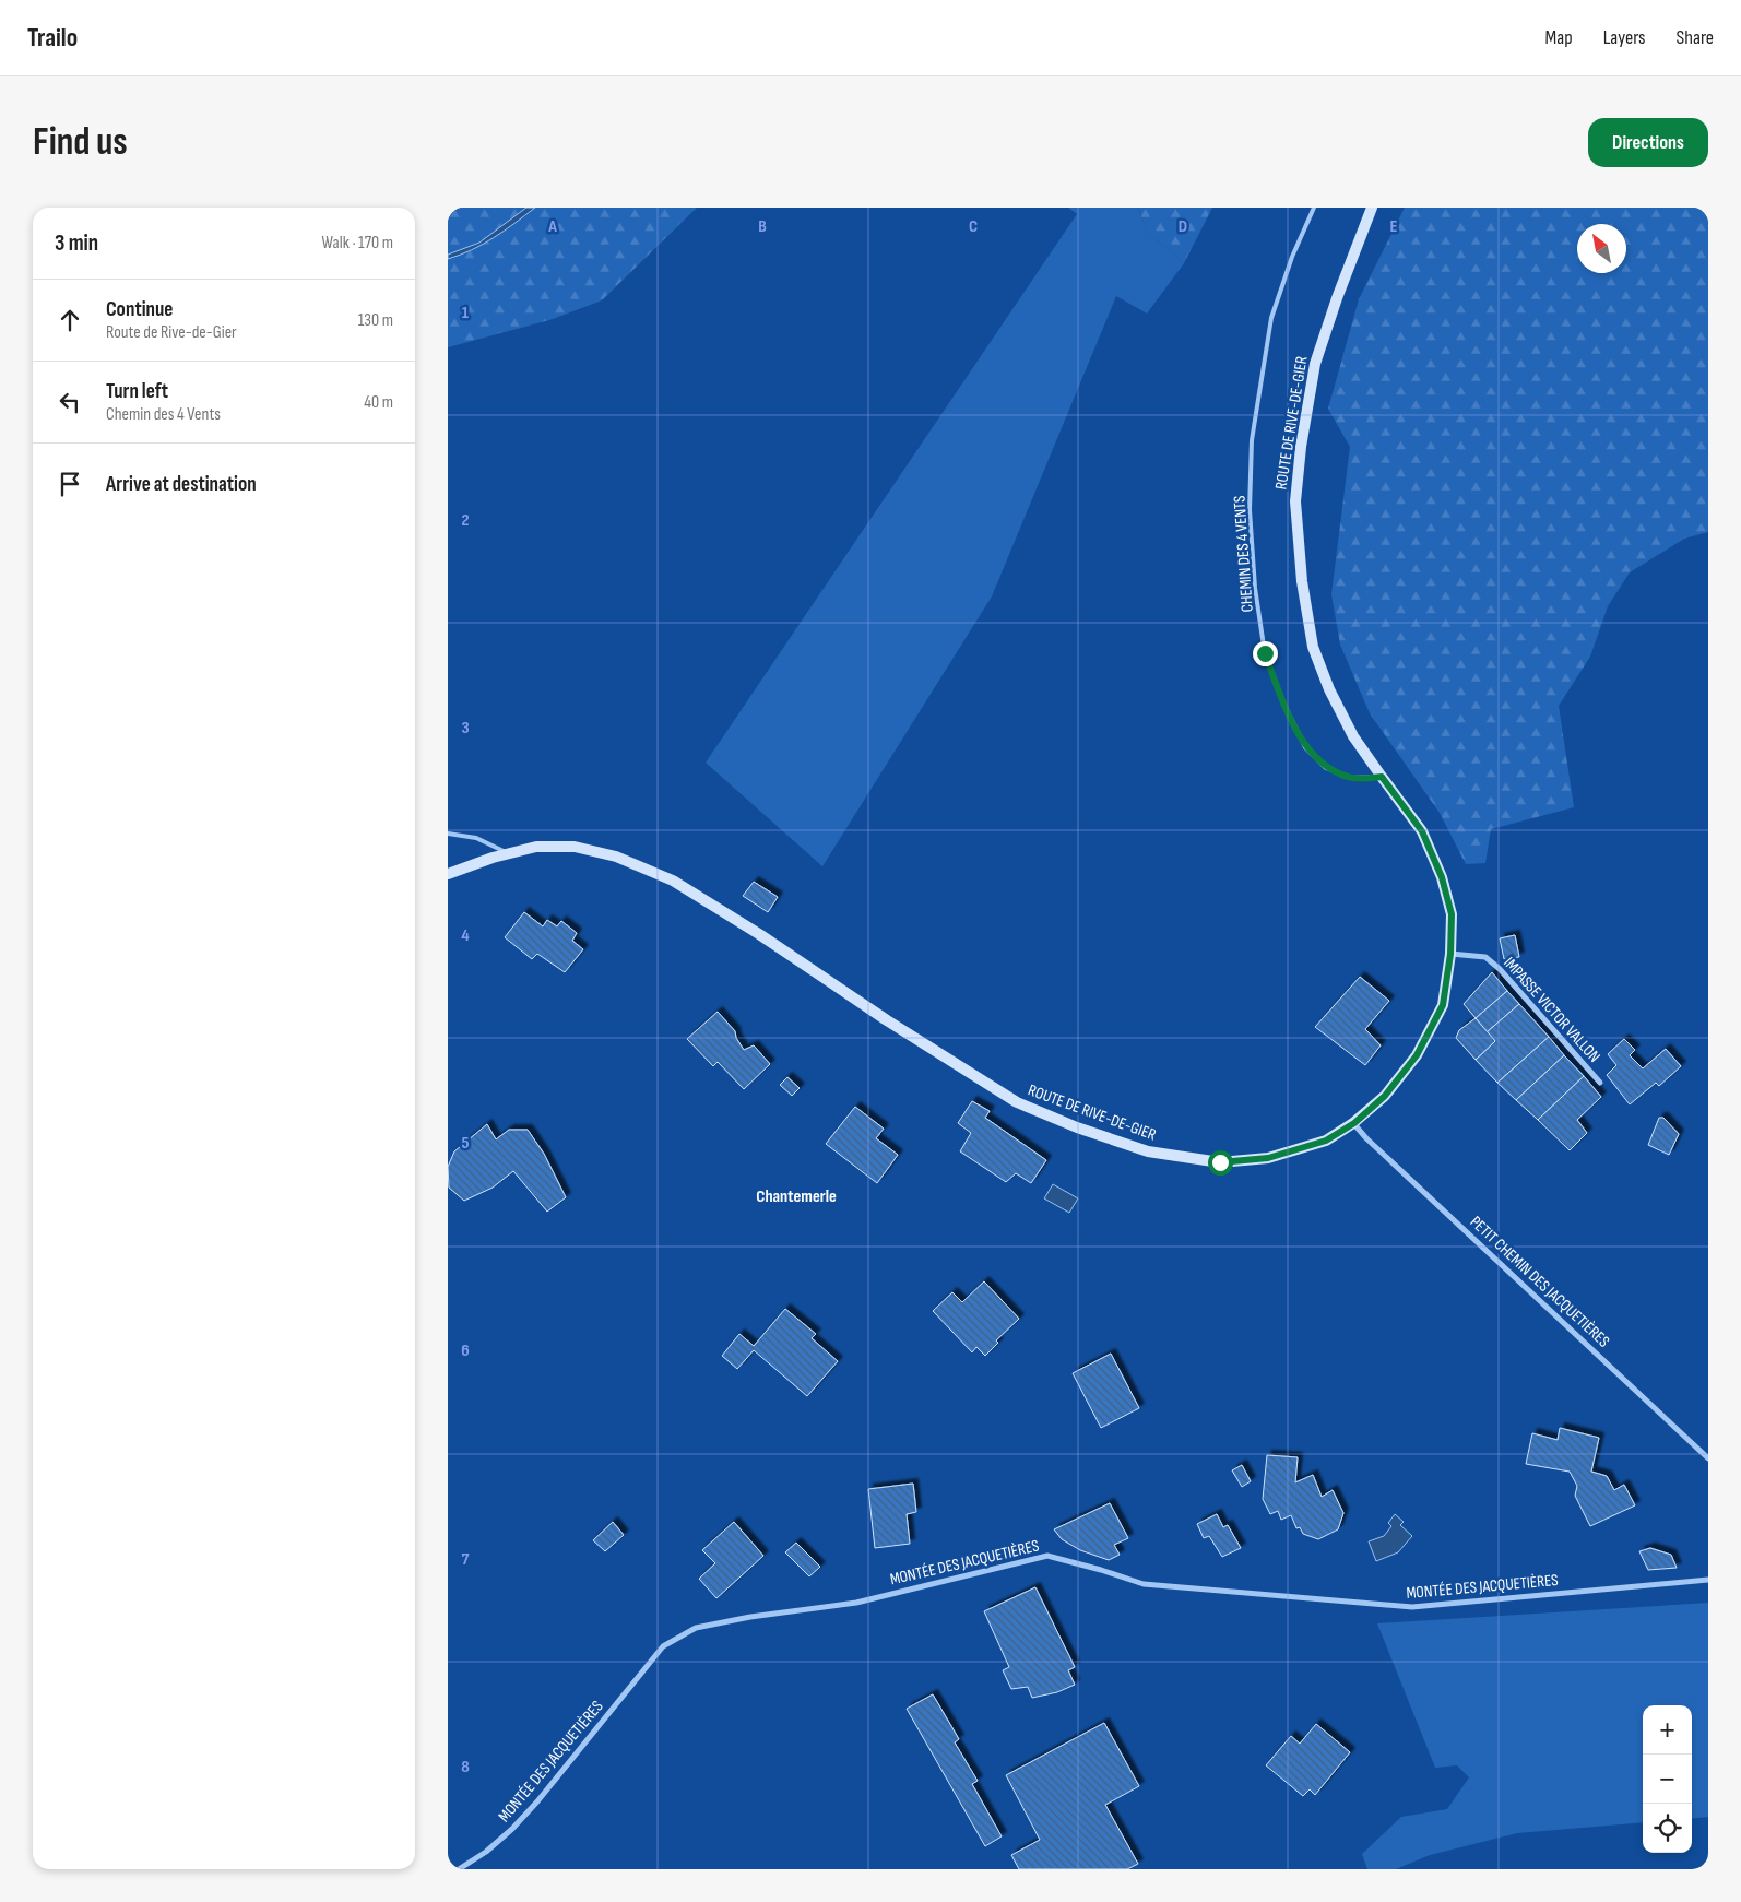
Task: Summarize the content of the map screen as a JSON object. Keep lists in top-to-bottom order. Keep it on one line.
{"streets":{"main road":["ROUTE DE RIVE-DE-GIER"],"street":["IMPASSE VICTOR VALLON","PETIT CHEMIN DES JACQUETIÈRES","MONTÉE DES JACQUETIÈRES"],"lane":["CHEMIN DES 4 VENTS"]},"crossings":[["ROUTE DE RIVE-DE-GIER","CHEMIN DES 4 VENTS"],["ROUTE DE RIVE-DE-GIER","IMPASSE VICTOR VALLON"],["ROUTE DE RIVE-DE-GIER","PETIT CHEMIN DES JACQUETIÈRES"]],"districts":["Chantemerle"],"north":"top left","page":{"header":"Trailo","nav":["Map","Layers","Share"],"buttons":"Directions","title":"Find us","heading":["3 min","Walk · 170 m"],"list":[["Continue","Route de Rive-de-Gier","130 m"],["Turn left","Chemin des 4 Vents","40 m"],"Arrive at destination"],"map_buttons":["+","−"]},"grid":{"columns":["A","B","C","D","E"],"rows":["1","2","3","4","5","6","7","8"]}}
